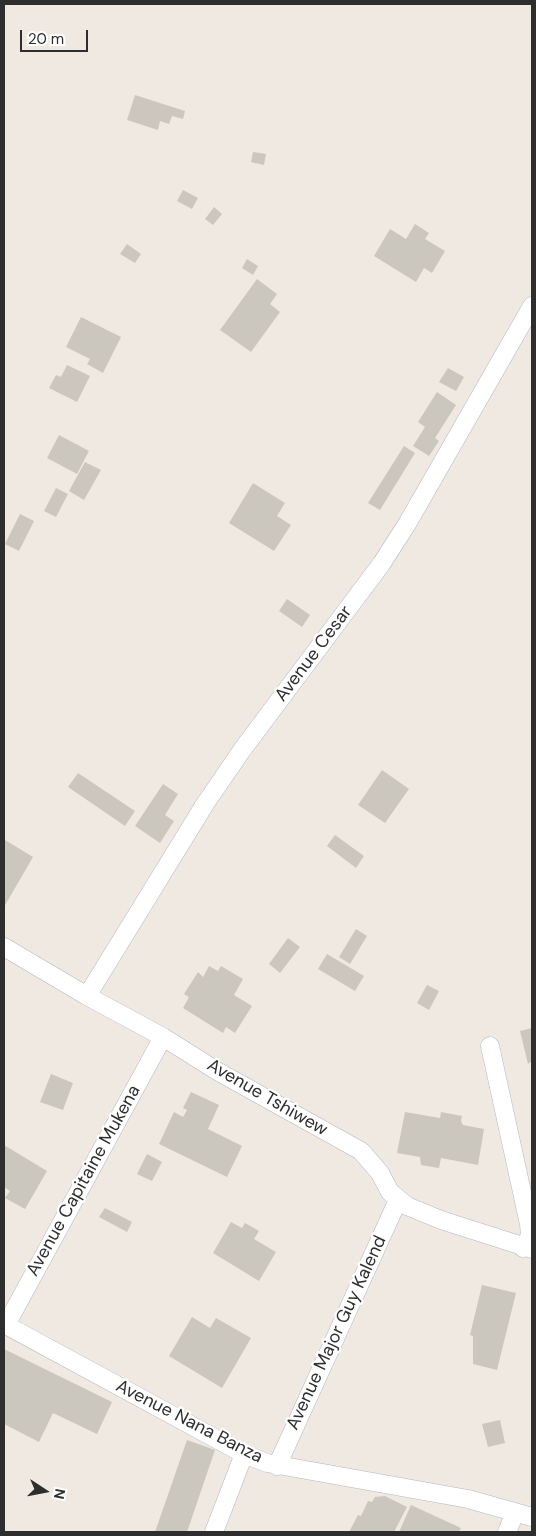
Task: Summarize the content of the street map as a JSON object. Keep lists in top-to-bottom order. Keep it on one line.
{"streets":{"street":["Avenue Cesar","Avenue Tshiwew","Avenue Capitaine Mukena","Avenue Major Guy Kalend","Avenue Nana Banza"]},"crossings":[["Avenue Cesar","Avenue Tshiwew"],["Avenue Tshiwew","Avenue Capitaine Mukena"],["Avenue Tshiwew","Avenue Major Guy Kalend"],["Avenue Capitaine Mukena","Avenue Nana Banza"],["Avenue Major Guy Kalend","Avenue Nana Banza"]],"scale_bar":"20 m","north":"right"}
